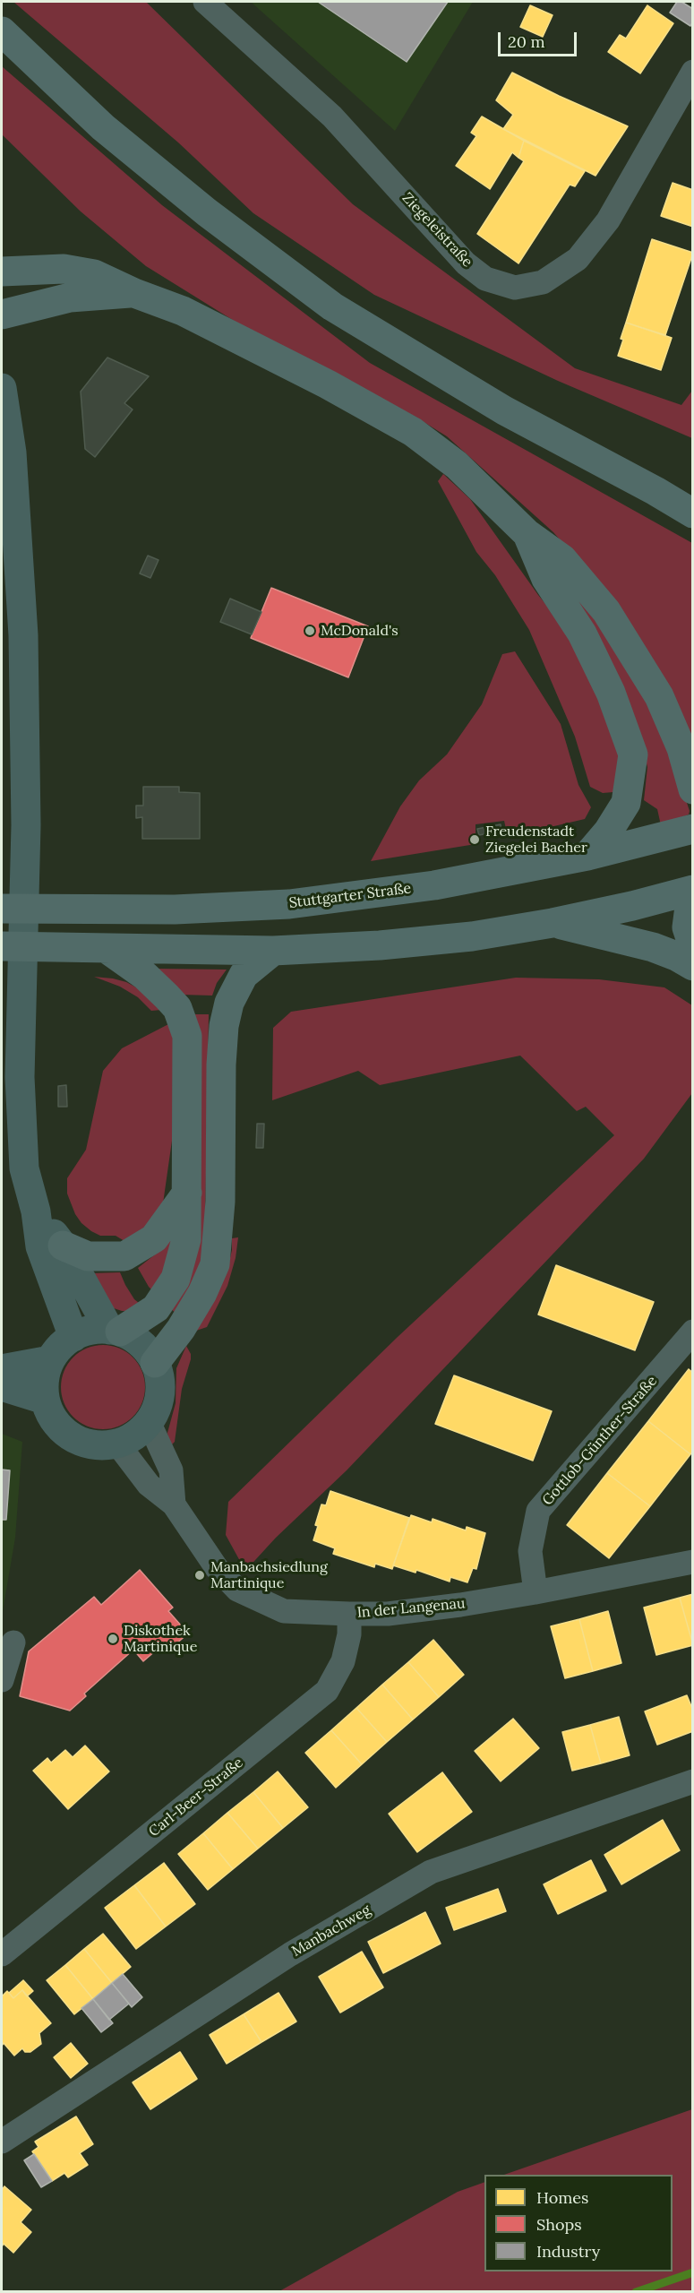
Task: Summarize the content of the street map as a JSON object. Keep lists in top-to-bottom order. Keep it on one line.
{"streets":{"main road":["Stuttgarter Straße"],"street":["Ziegeleistraße","Gottlob-Günther-Straße","In der Langenau","Carl-Beer-Straße","Manbachweg"]},"crossings":[["Gottlob-Günther-Straße","In der Langenau"],["In der Langenau","Carl-Beer-Straße"]],"places":["McDonald's","Freudenstadt Ziegelei Bacher","Manbachsiedlung Martinique","Diskothek Martinique"],"legend":["Homes","Shops","Industry"],"scale_bar":"20 m"}
